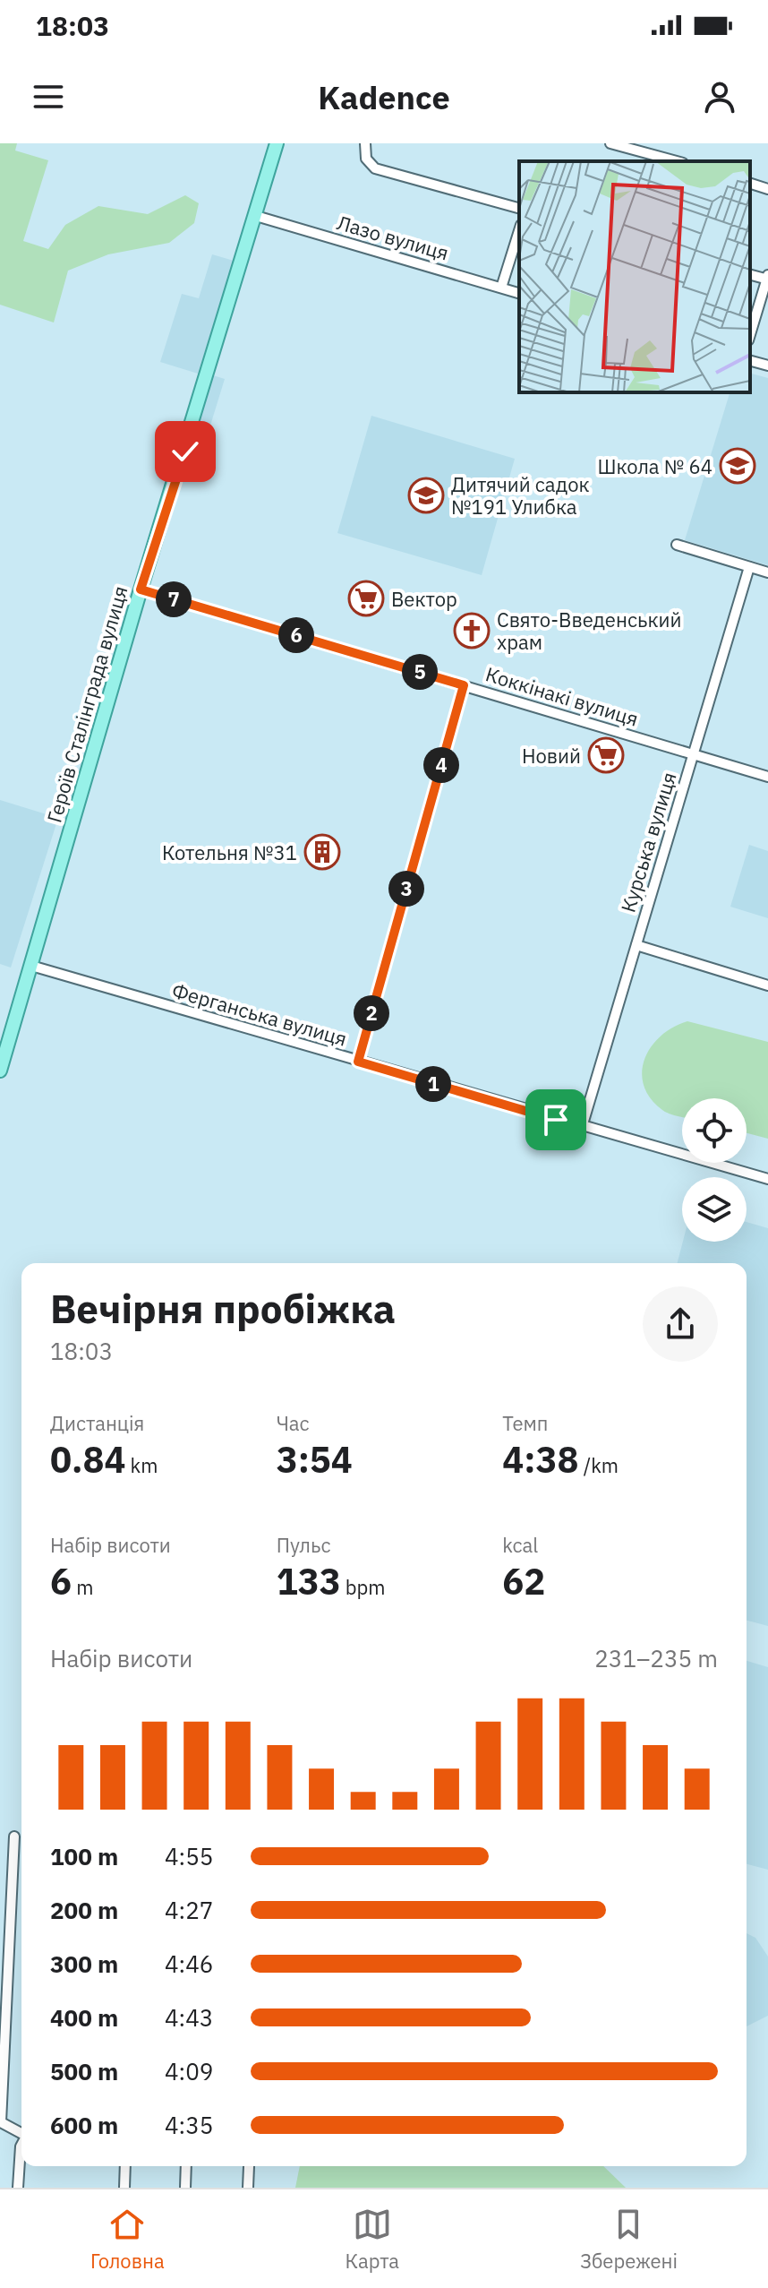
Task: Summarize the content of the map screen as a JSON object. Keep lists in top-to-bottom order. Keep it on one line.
{"streets":{"main road":["Героїв Сталінграда вулиця"],"street":["Лазо вулиця","Коккінакі вулиця","Курська вулиця","Ферганська вулиця"]},"crossings":[["Лазо вулиця","Героїв Сталінграда вулиця"],["Коккінакі вулиця","Героїв Сталінграда вулиця"],["Коккінакі вулиця","Курська вулиця"],["Героїв Сталінграда вулиця","Ферганська вулиця"],["Курська вулиця","Ферганська вулиця"]],"places":{"school or university":["Школа № 64","Дитячий садок №191 Улибка"],"supermarket":["Вектор","Новий"],"church":["Свято-Введенський храм"],"building":["Котельня №31"]},"page":{"status":"18:03","header":"Kadence","pins":["7","6","5","4","3","2","1"],"heading":["Вечірня пробіжка","18:03"],"stats":[["Дистанція","0.84 km"],["Час","3:54"],["Темп","4:38 /km"],["Набір висоти","6 m"],["Пульс","133 bpm"],["kcal","62"]],"chart":["Набір висоти","231–235 m"],"list":[{"name":"100 m","note":"4:55"},{"name":"200 m","note":"4:27"},{"name":"300 m","note":"4:46"},{"name":"400 m","note":"4:43"},{"name":"500 m","note":"4:09"},{"name":"600 m","note":"4:35"}],"tabs":["Головна","Карта","Збережені"]}}
